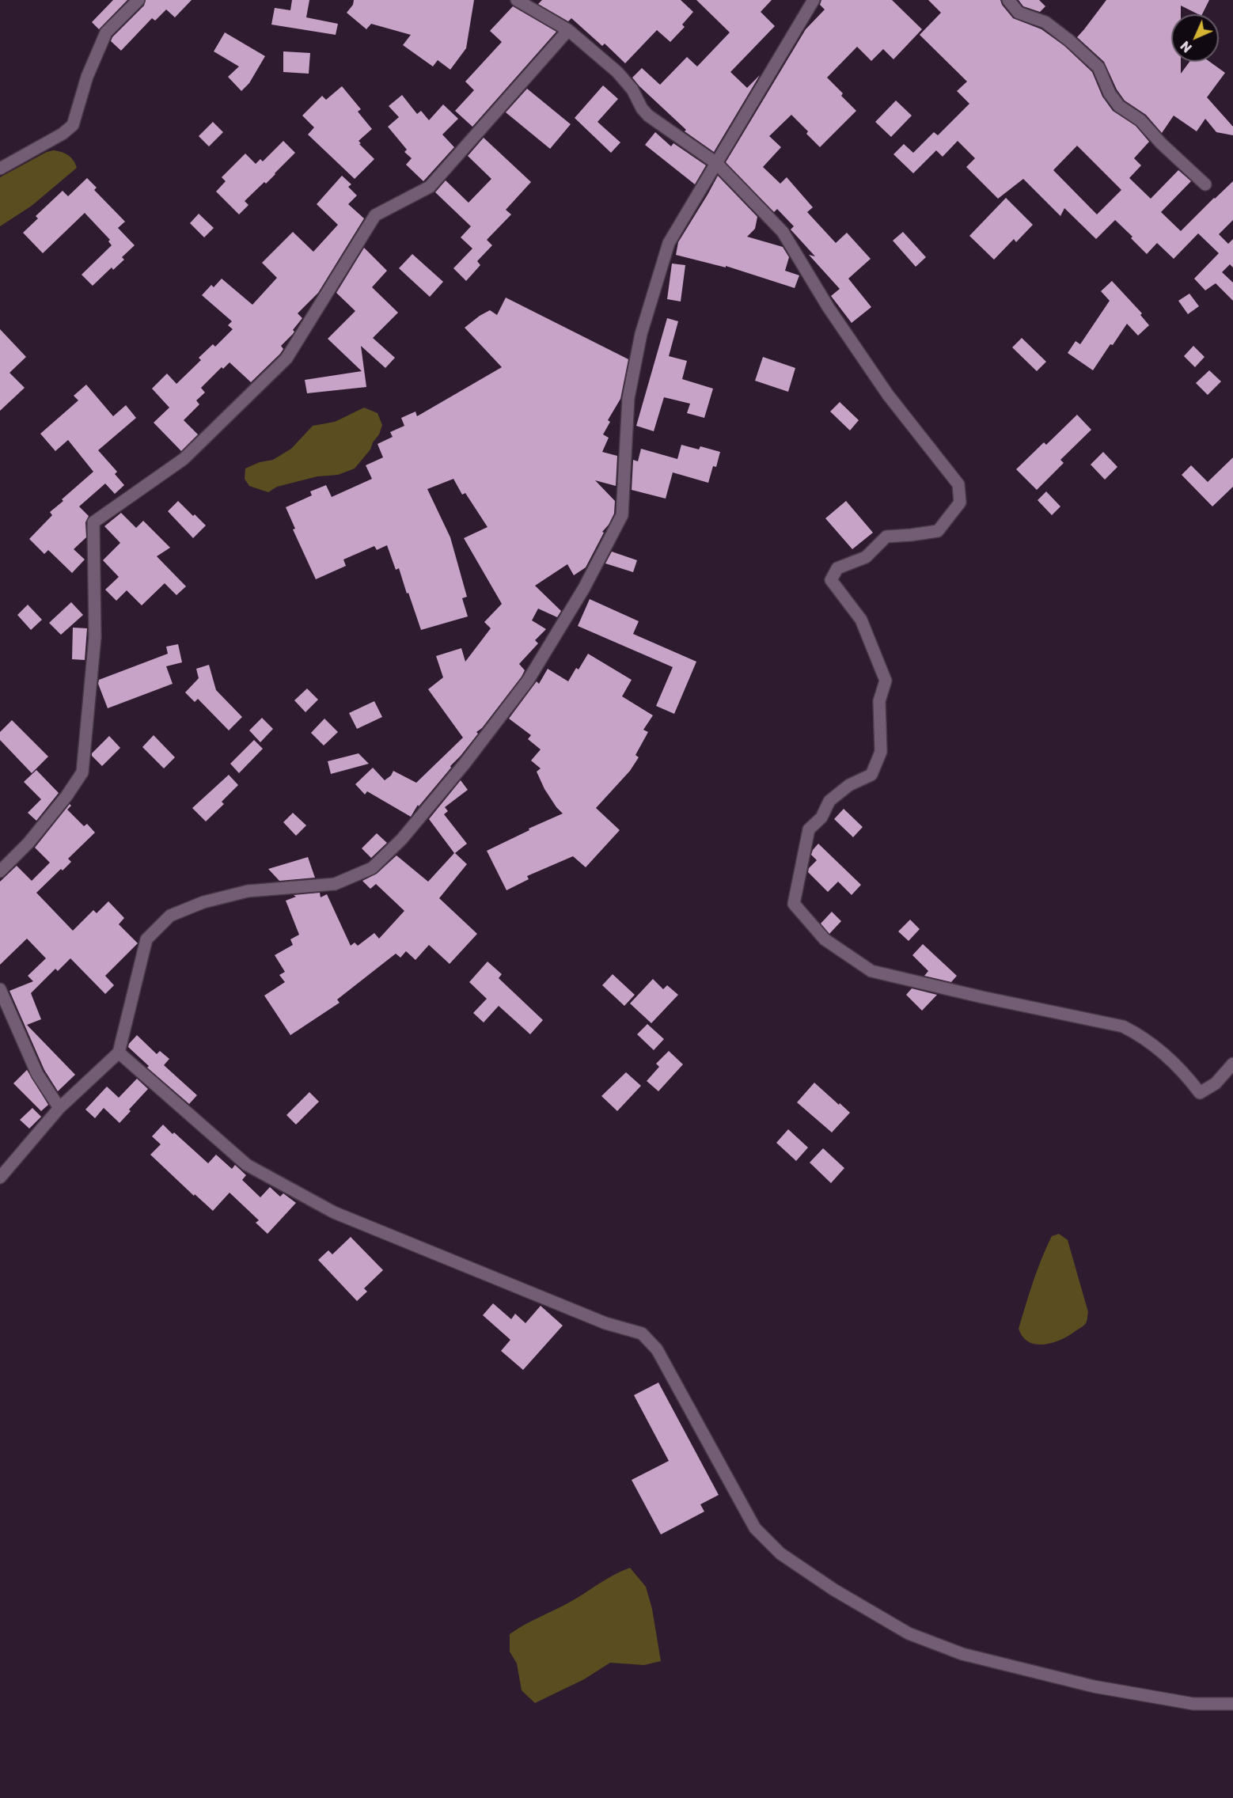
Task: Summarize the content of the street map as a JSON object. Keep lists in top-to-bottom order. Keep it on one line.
{"north":"bottom left"}
